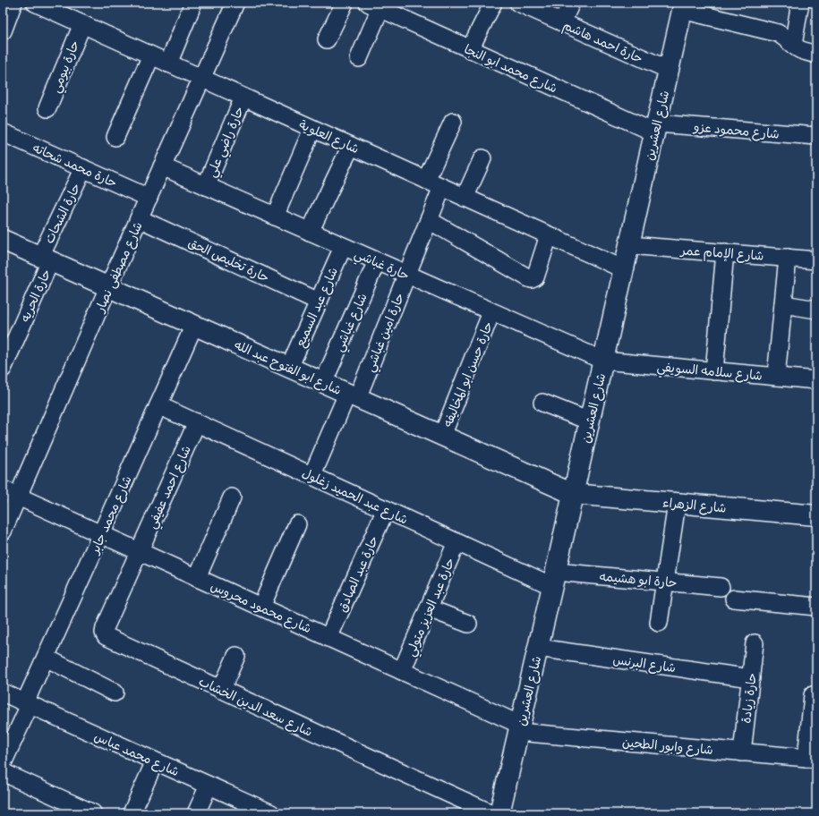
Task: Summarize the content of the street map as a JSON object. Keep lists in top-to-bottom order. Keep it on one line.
{"streets":{"street":["حارة احمد هاشم","حارة بيومي","شارع محمد ابو النجا","شارع العشرين","شارع محمود عزو","شارع العلوية","حارة راضي علي","حارة محمد شحاته","حارة الشحات","شارع الإمام عمر","حارة تخليص الحق","حارة غباشي","شارع مصطفى نصار","حارة الحريه","شارع عبد السميع","شارع غباشي","حارة امين غباشي","شارع ابو الفتوح عبد الله","شارع سلامه السويفي","حارة حسن ابو المخاليفه","شارع احمد عفيفي","شارع عبد الحميد زغلول","شارع الزهراء","شارع محمد جابر","حارة عبد الصادق","حارة ابو هشيمه","شارع محمود محروس","حارة عبد العزيز متولي","شارع البرنس","حارة زيادة","شارع سعد الدين الخشاب","شارع وابور الطحين","شارع محمد عباس"]},"crossings":[["حارة احمد هاشم","شارع العشرين"],["حارة بيومي","شارع العلوية"],["شارع محمد ابو النجا","شارع العشرين"],["شارع محمد ابو النجا","شارع محمود عزو"],["شارع العشرين","شارع محمود عزو"],["شارع العشرين","شارع العلوية"],["شارع العشرين","شارع الإمام عمر"],["شارع العشرين","حارة غباشي"],["شارع العشرين","شارع ابو الفتوح عبد الله"],["شارع العشرين","شارع سلامه السويفي"],["شارع العشرين","شارع عبد الحميد زغلول"],["شارع العشرين","شارع الزهراء"],["شارع العشرين","حارة ابو هشيمه"],["شارع العشرين","شارع محمود محروس"],["شارع العشرين","شارع البرنس"],["شارع العشرين","شارع وابور الطحين"],["شارع العلوية","حارة راضي علي"],["شارع العلوية","شارع مصطفى نصار"],["شارع العلوية","حارة امين غباشي"],["حارة راضي علي","حارة غباشي"],["حارة محمد شحاته","حارة الشحات"],["حارة محمد شحاته","شارع مصطفى نصار"],["حارة الشحات","حارة الحريه"],["حارة الشحات","شارع ابو الفتوح عبد الله"],["حارة تخليص الحق","شارع مصطفى نصار"],["حارة تخليص الحق","شارع عبد السميع"],["حارة غباشي","شارع مصطفى نصار"],["حارة غباشي","شارع عبد السميع"],["حارة غباشي","شارع غباشي"],["حارة غباشي","حارة امين غباشي"],["حارة غباشي","شارع سلامه السويفي"],["حارة غباشي","حارة حسن ابو المخاليفه"],["شارع مصطفى نصار","شارع ابو الفتوح عبد الله"],["شارع مصطفى نصار","شارع محمود محروس"],["حارة الحريه","شارع ابو الفتوح عبد الله"],["شارع عبد السميع","شارع ابو الفتوح عبد الله"],["شارع غباشي","شارع ابو الفتوح عبد الله"],["حارة امين غباشي","شارع ابو الفتوح عبد الله"],["حارة امين غباشي","شارع عبد الحميد زغلول"],["شارع ابو الفتوح عبد الله","حارة حسن ابو المخاليفه"],["شارع ابو الفتوح عبد الله","شارع الزهراء"],["شارع ابو الفتوح عبد الله","شارع محمد جابر"],["شارع احمد عفيفي","شارع عبد الحميد زغلول"],["شارع احمد عفيفي","شارع محمود محروس"],["شارع احمد عفيفي","شارع سعد الدين الخشاب"],["شارع عبد الحميد زغلول","شارع محمد جابر"],["شارع عبد الحميد زغلول","حارة عبد الصادق"],["شارع عبد الحميد زغلول","حارة ابو هشيمه"],["شارع عبد الحميد زغلول","حارة عبد العزيز متولي"],["شارع محمد جابر","شارع محمود محروس"],["شارع محمد جابر","شارع محمد عباس"],["حارة عبد الصادق","شارع محمود محروس"],["شارع محمود محروس","حارة عبد العزيز متولي"],["شارع محمود محروس","شارع سعد الدين الخشاب"],["شارع محمود محروس","شارع وابور الطحين"],["شارع البرنس","حارة زيادة"],["حارة زيادة","شارع وابور الطحين"]]}
